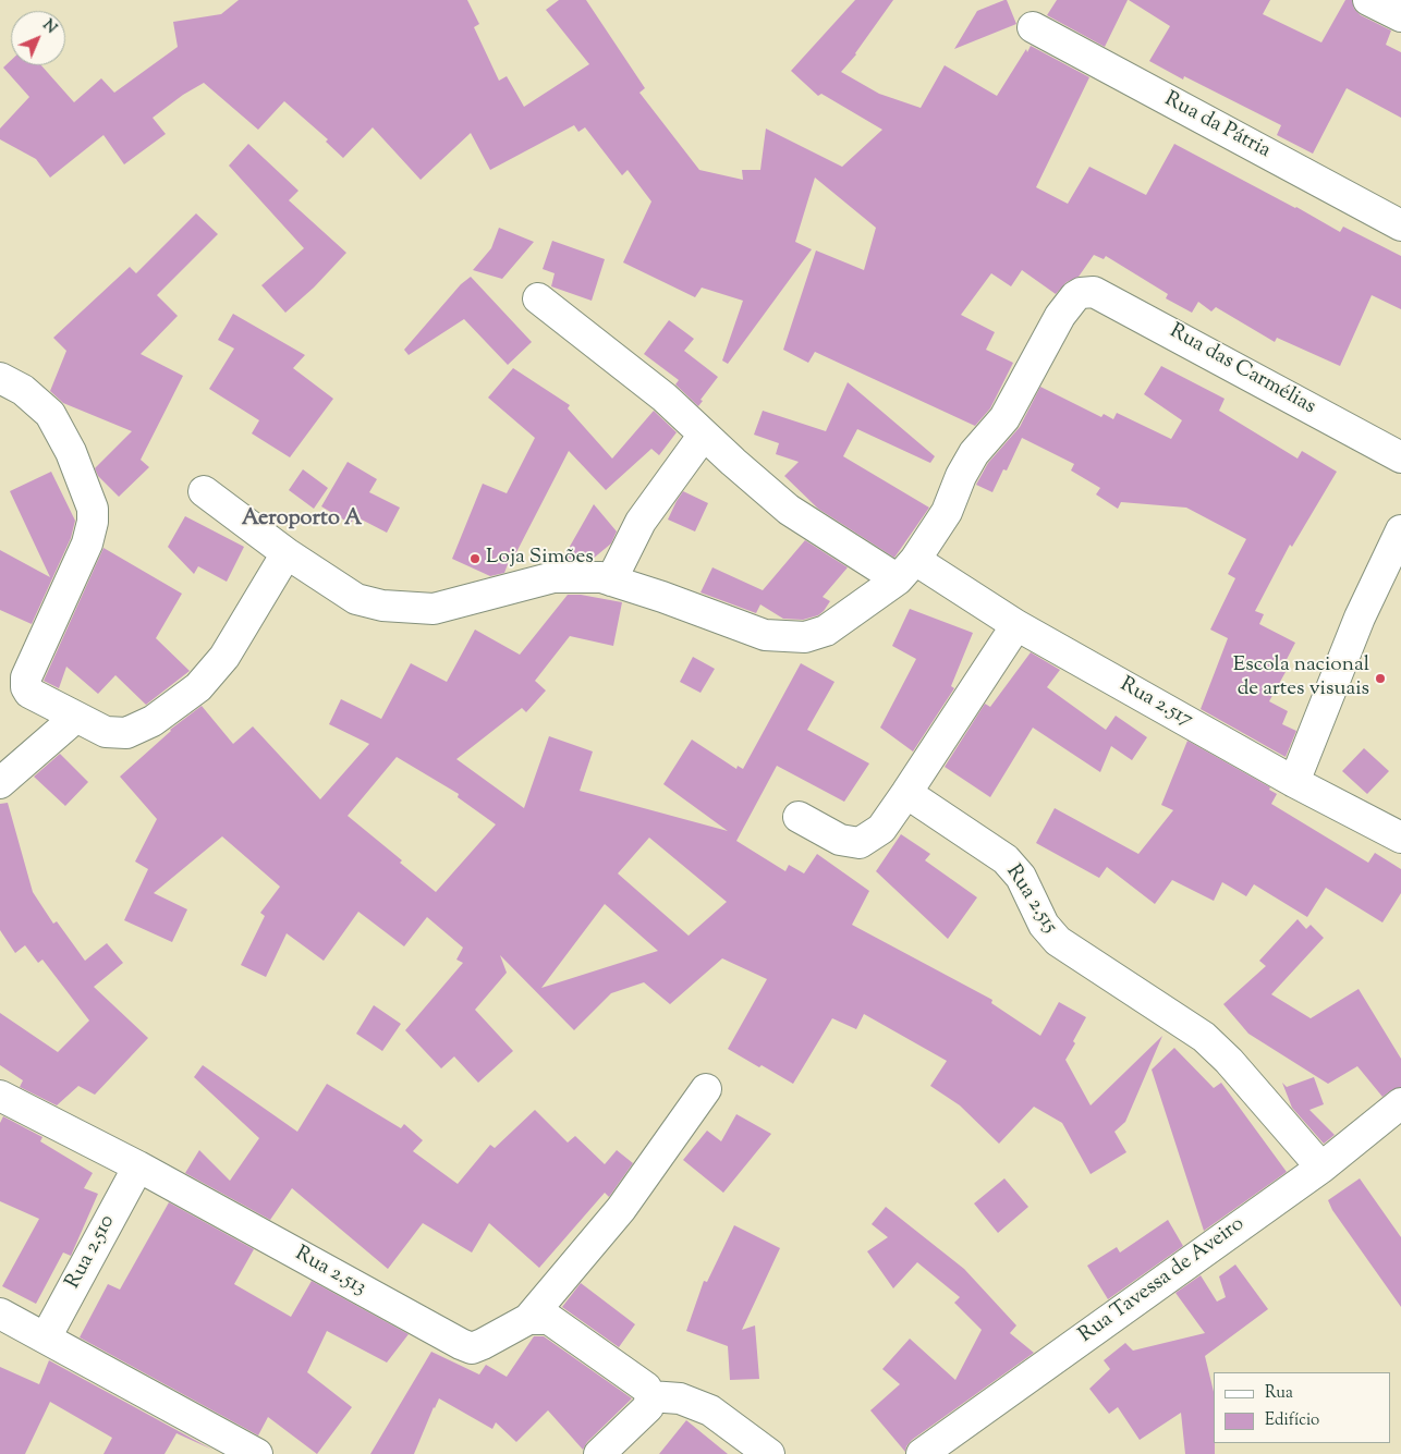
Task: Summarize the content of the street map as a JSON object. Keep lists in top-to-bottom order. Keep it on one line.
{"streets":{"street":["Rua da Pátria","Rua das Carmélias","Rua 2.517","Rua 2.515","Rua 2.510","Rua 2.513","Rua Tavessa de Aveiro"]},"crossings":[["Rua das Carmélias","Rua 2.517"],["Rua 2.515","Rua Tavessa de Aveiro"],["Rua 2.510","Rua 2.513"]],"districts":["Aeroporto A"],"places":["Loja Simões","Escola nacional de artes visuais"],"legend":["Rua","Edifício"],"north":"top right"}
